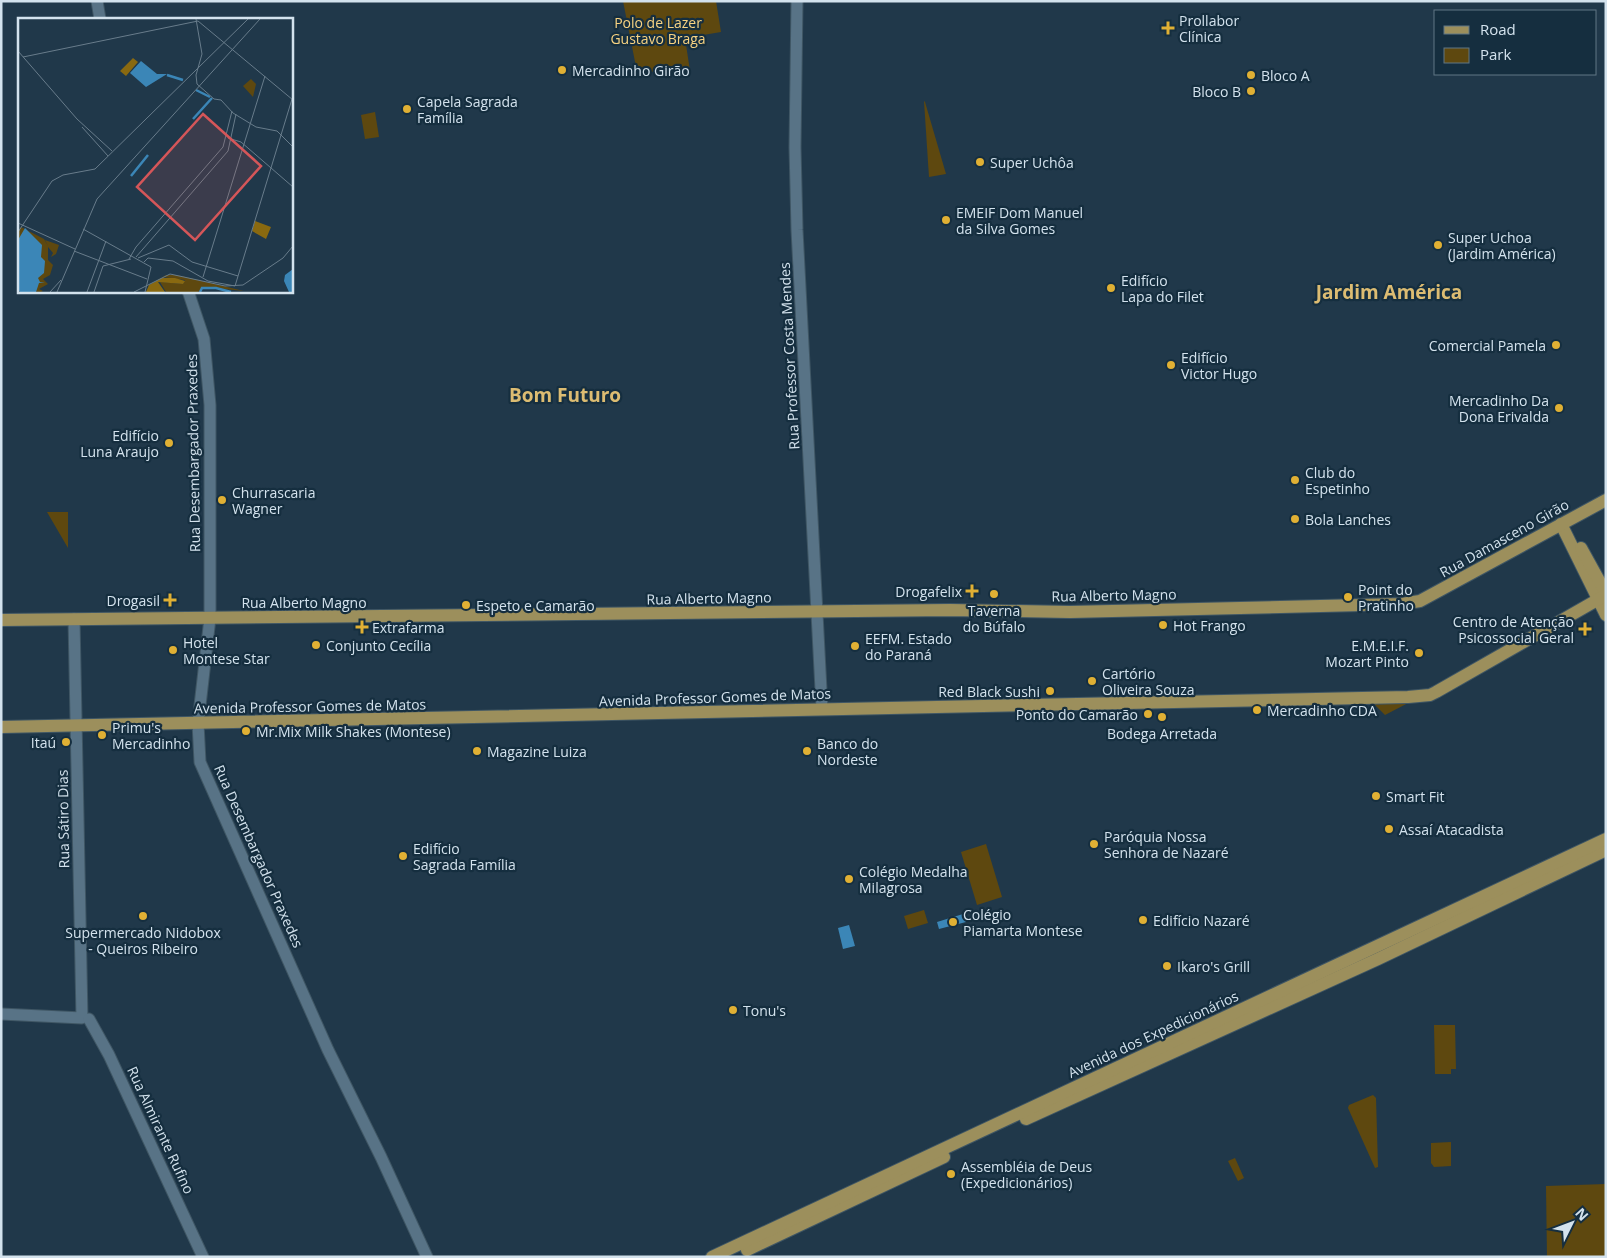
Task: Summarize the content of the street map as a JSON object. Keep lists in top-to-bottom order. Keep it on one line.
{"streets":{"main road":["Rua Damasceno Girão","Rua Alberto Magno","Avenida Professor Gomes de Matos","Avenida dos Expedicionários"],"street":["Rua Professor Costa Mendes","Rua Desembargador Praxedes","Rua Sátiro Dias","Rua Almirante Rufino"]},"crossings":[["Rua Professor Costa Mendes","Rua Alberto Magno"],["Rua Professor Costa Mendes","Avenida Professor Gomes de Matos"],["Rua Desembargador Praxedes","Rua Alberto Magno"],["Rua Desembargador Praxedes","Avenida Professor Gomes de Matos"],["Rua Damasceno Girão","Rua Alberto Magno"],["Rua Alberto Magno","Rua Sátiro Dias"],["Avenida Professor Gomes de Matos","Rua Sátiro Dias"],["Rua Sátiro Dias","Rua Almirante Rufino"]],"districts":["Jardim América","Bom Futuro"],"parks":["Polo de Lazer Gustavo Braga"],"places":{"health":["Prollabor Clínica","Drogafelix","Drogasil","Extrafarma","Centro de Atenção Psicossocial Geral"],"other":["Mercadinho Girão","Bloco A","Bloco B","Capela Sagrada Família","Super Uchôa","EMEIF Dom Manuel da Silva Gomes","Super Uchoa (Jardim América)","Edifício Lapa do Filet","Comercial Pamela","Edifício Victor Hugo","Mercadinho Da Dona Erivalda","Edifício Luna Araujo","Club do Espetinho","Churrascaria Wagner","Bola Lanches","Taverna do Búfalo","Point do Pratinho","Espeto e Camarão","Hot Frango","Conjunto Cecília","EEFM. Estado do Paraná","Hotel Montese Star","E.M.E.I.F. Mozart Pinto","Cartório Oliveira Souza","Red Black Sushi","Mercadinho CDA","Ponto do Camarão","Bodega Arretada","Mr.Mix Milk Shakes (Montese)","Primu's Mercadinho","Itaú","Magazine Luiza","Banco do Nordeste","Smart Fit","Assaí Atacadista","Paróquia Nossa Senhora de Nazaré","Edifício Sagrada Família","Colégio Medalha Milagrosa","Supermercado Nidobox - Queiros Ribeiro","Edifício Nazaré","Colégio Piamarta Montese","Ikaro's Grill","Tonu's","Assembléia de Deus (Expedicionários)"]},"legend":["Road","Park"],"north":"top right"}
